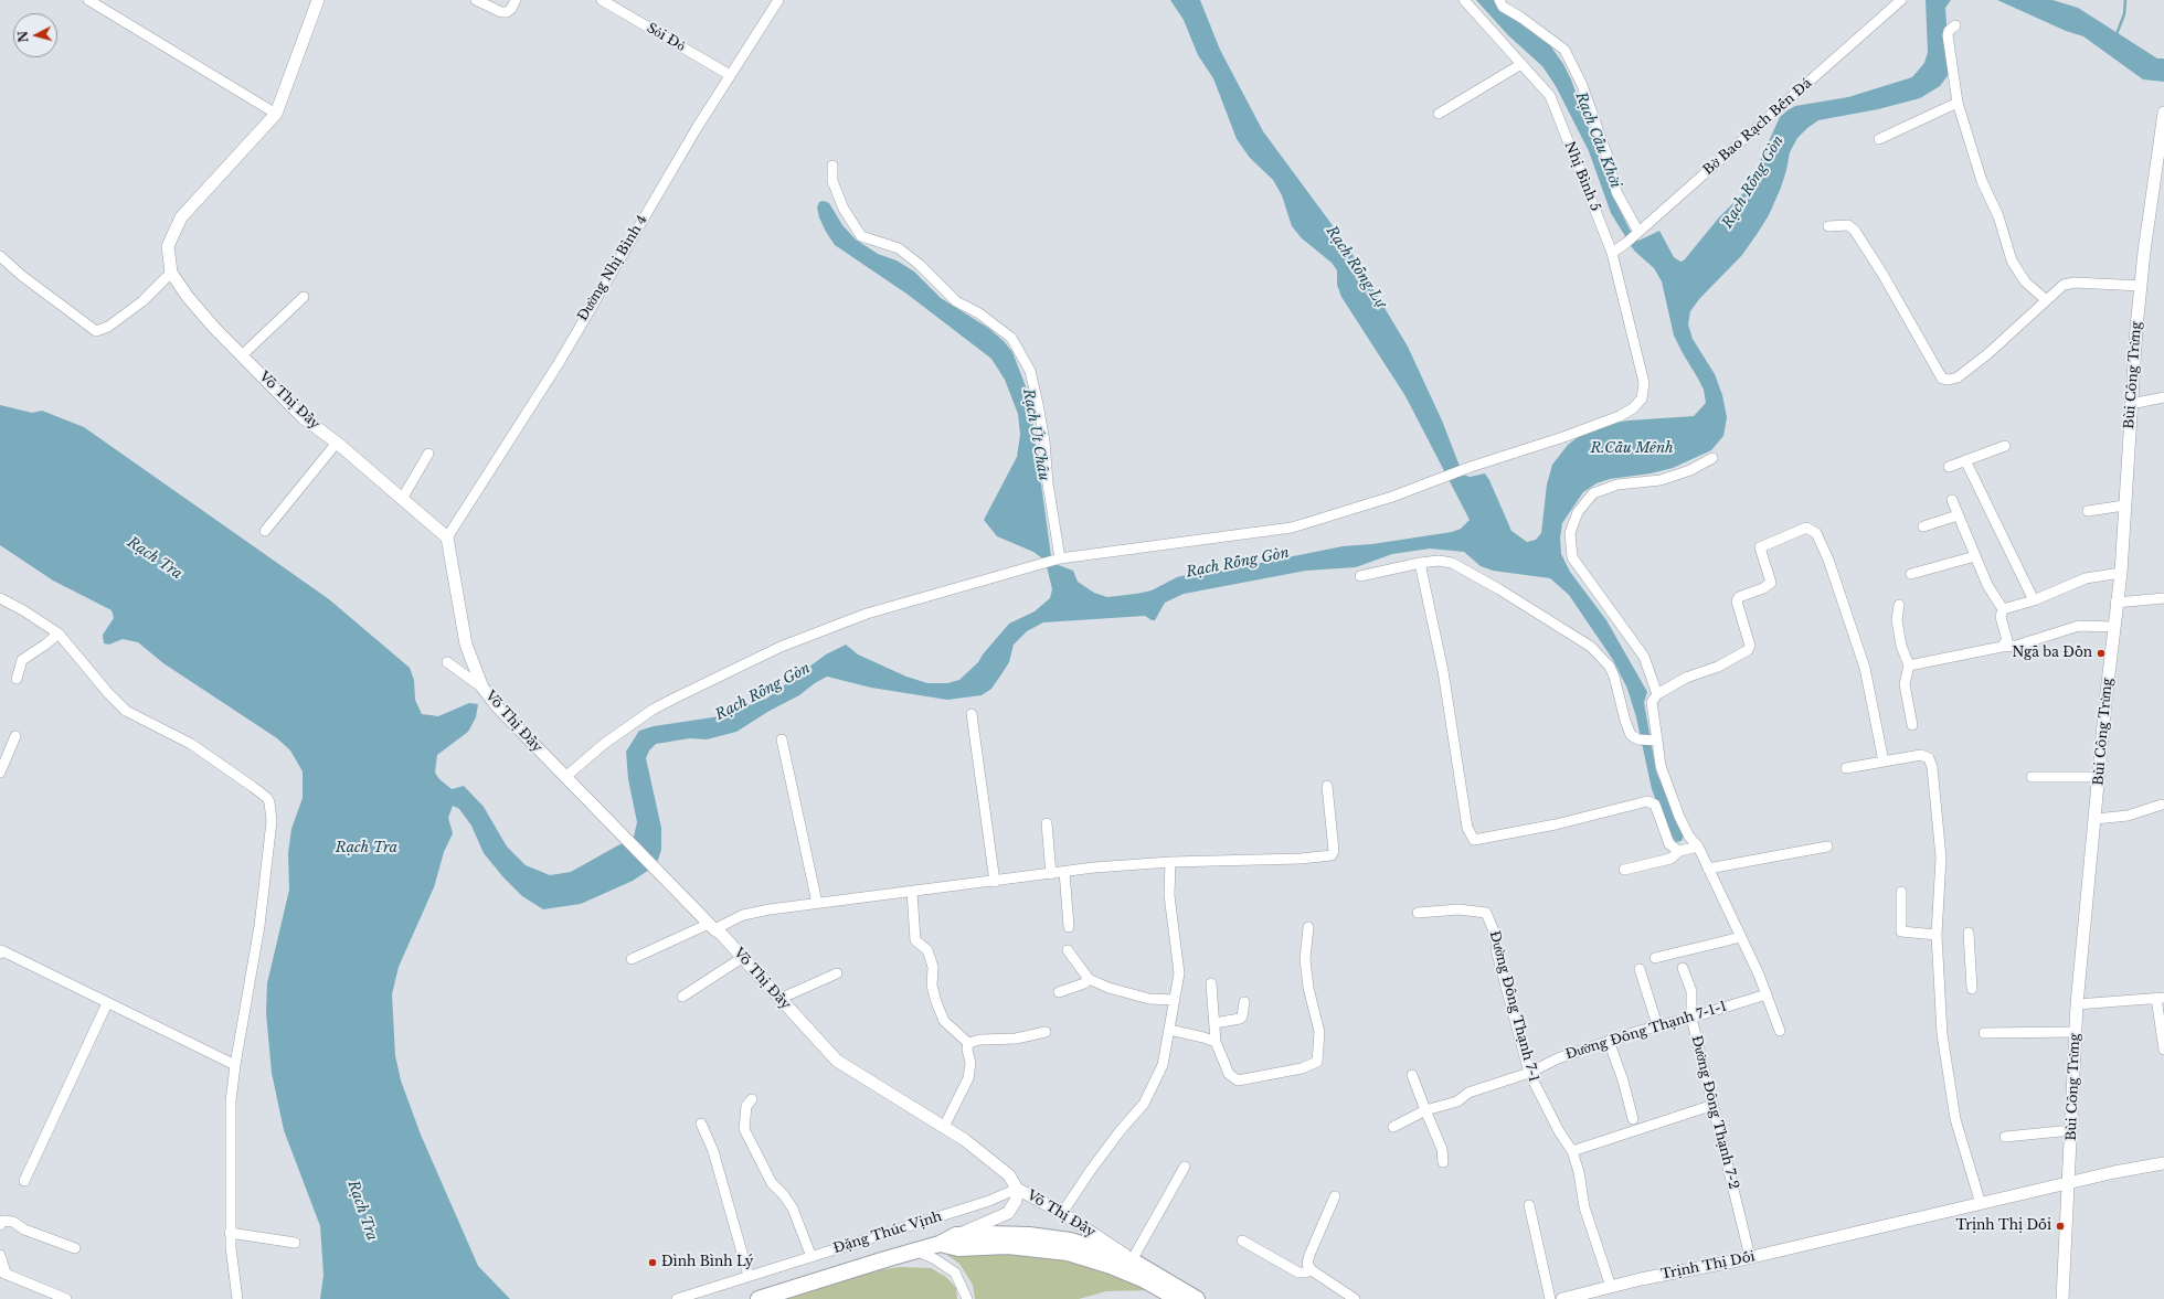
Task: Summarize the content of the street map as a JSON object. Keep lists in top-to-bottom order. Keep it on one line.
{"streets":{"street":["Sỏi Đỏ","Bờ Bao Rạch Bến Đá","Nhị Bình 5","Đường Nhị Bình 4","Bùi Công Trừng","Võ Thị Đầy","Đường Đông Thạnh 7-1","Đường Đông Thạnh 7-1-1","Đường Đông Thạnh 7-2","Đặng Thúc Vịnh","Trịnh Thị Dối"]},"crossings":[["Sỏi Đỏ","Đường Nhị Bình 4"],["Bờ Bao Rạch Bến Đá","Nhị Bình 5"],["Đường Nhị Bình 4","Võ Thị Đầy"],["Bùi Công Trừng","Trịnh Thị Dối"],["Võ Thị Đầy","Đặng Thúc Vịnh"],["Đường Đông Thạnh 7-1","Đường Đông Thạnh 7-1-1"],["Đường Đông Thạnh 7-1","Trịnh Thị Dối"],["Đường Đông Thạnh 7-1-1","Đường Đông Thạnh 7-2"],["Đường Đông Thạnh 7-2","Trịnh Thị Dối"]],"water":["Rạch Cầu Khởi","Rạch Rỗng Gòn","Rạch Rỗng Lự","Rạch Út Châu","R.Cầu Mênh","Rạch Tra"],"places":["Ngã ba Đồn","Trịnh Thị Dối","Đình Bình Lý"],"north":"left"}
